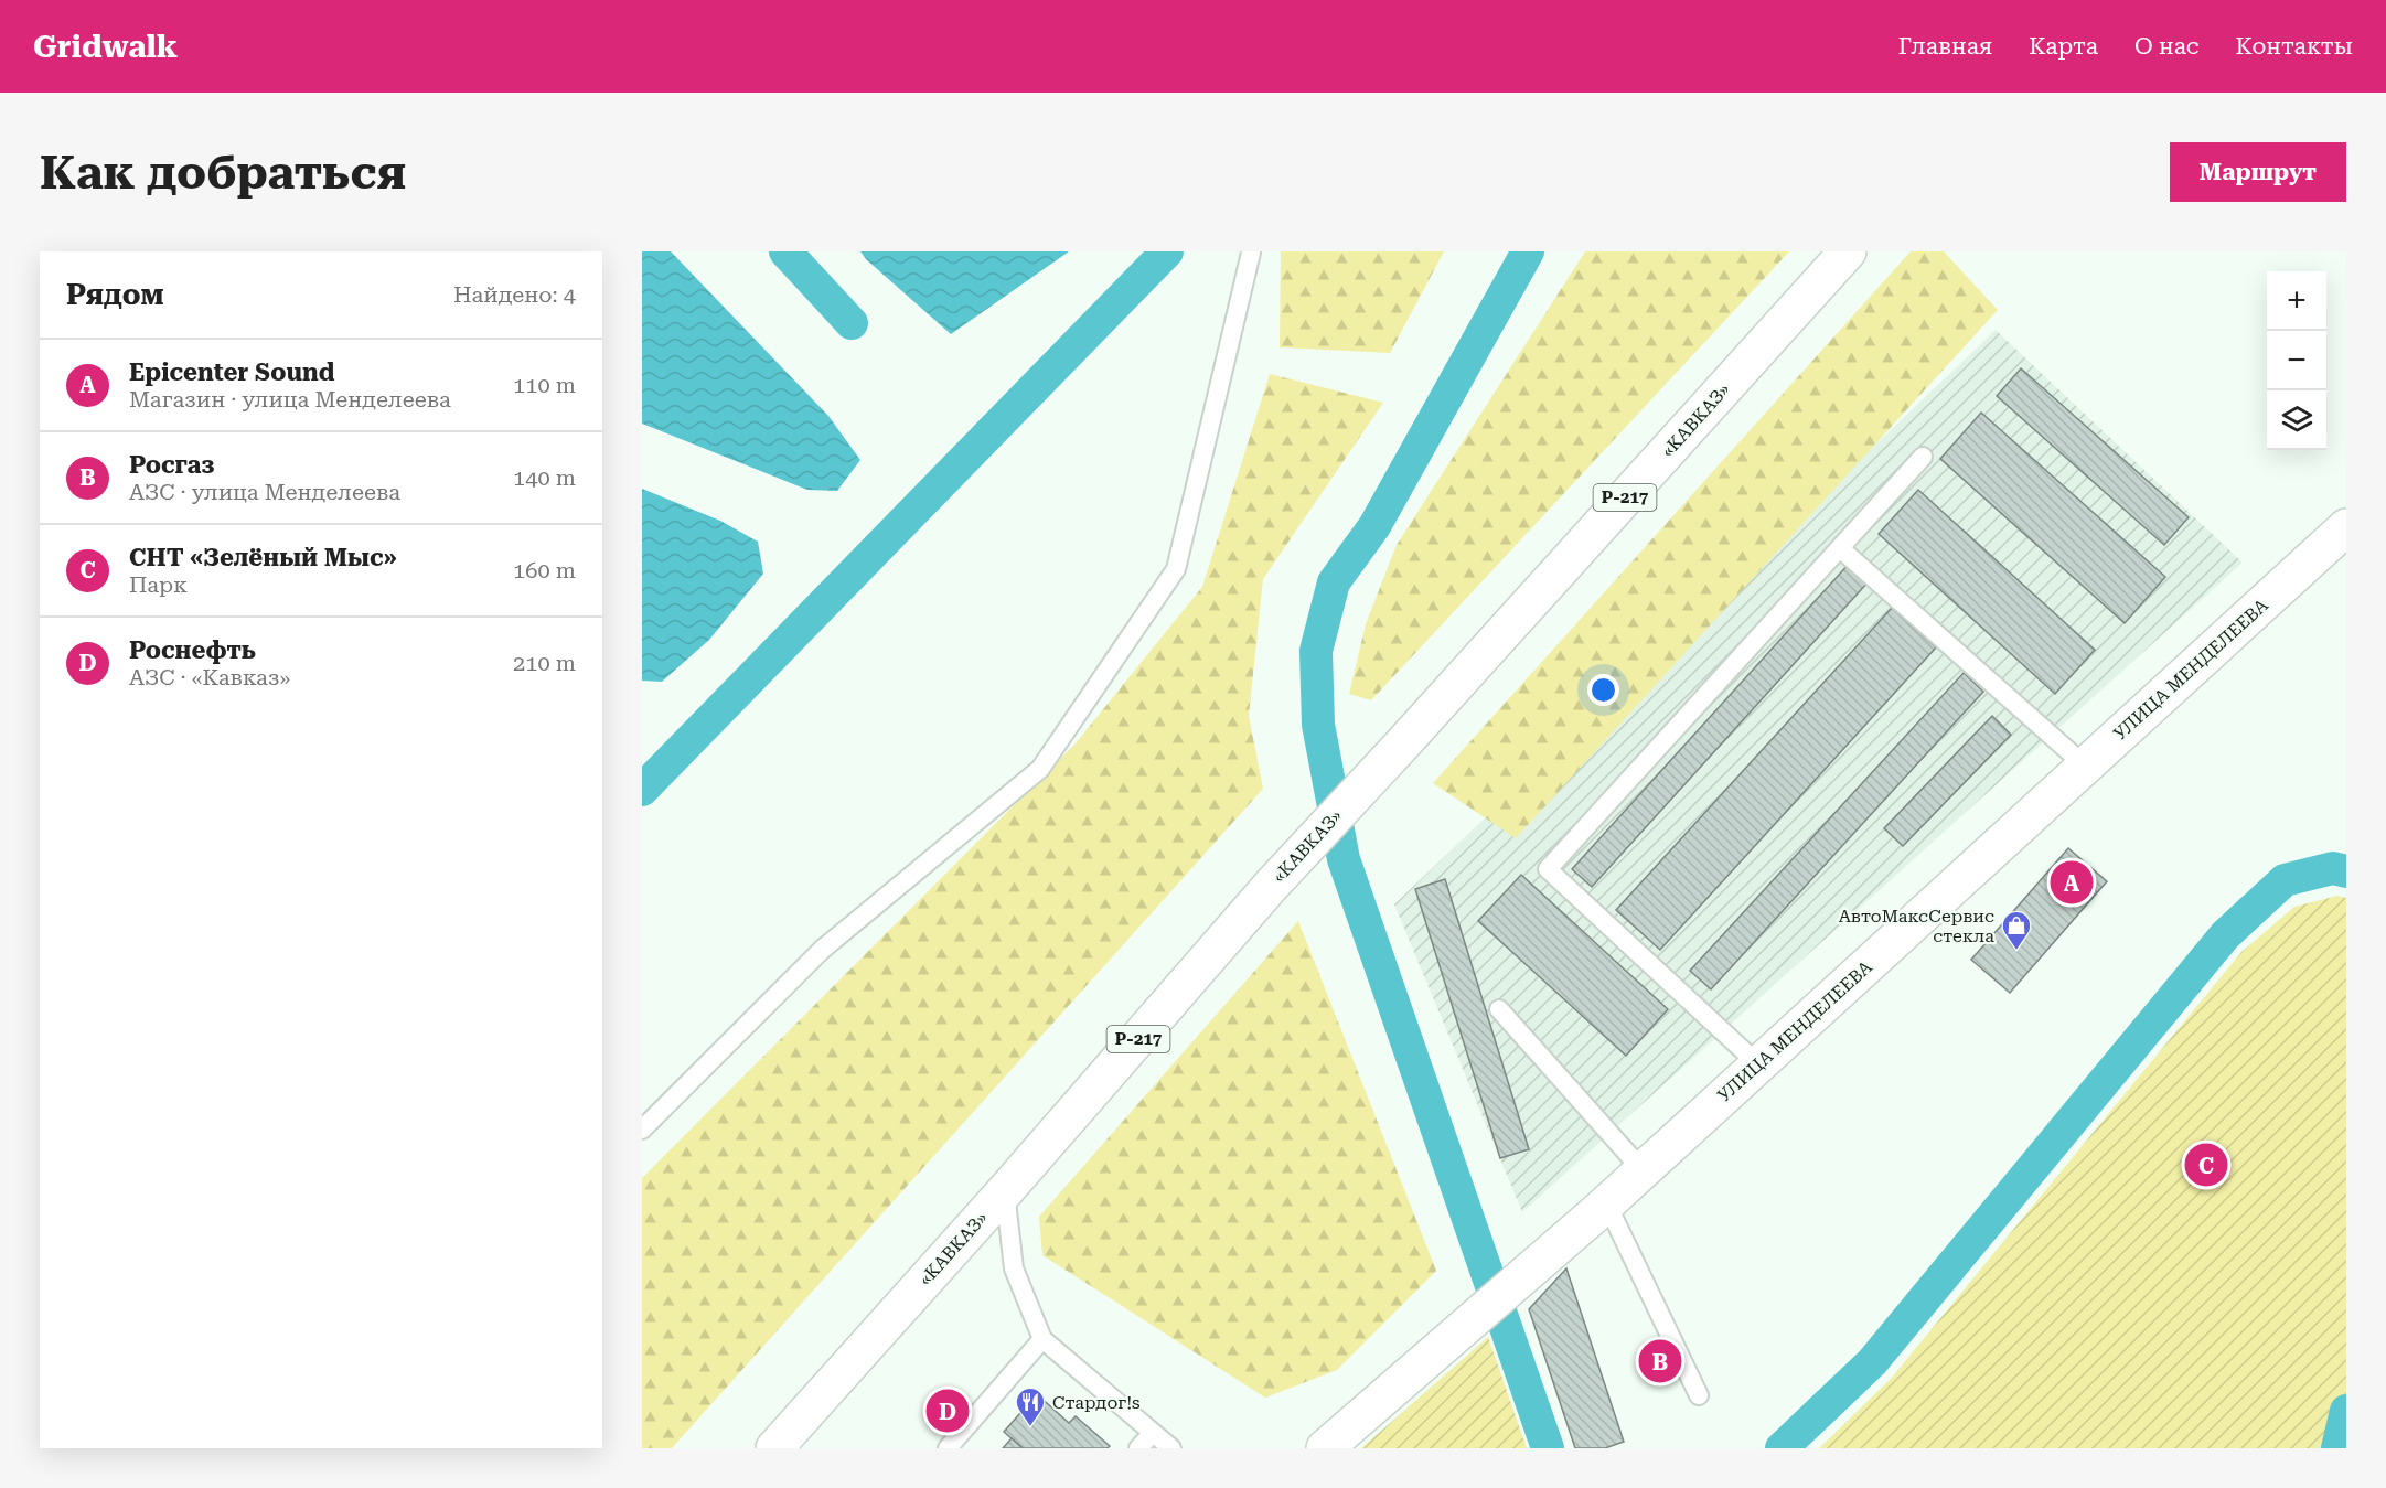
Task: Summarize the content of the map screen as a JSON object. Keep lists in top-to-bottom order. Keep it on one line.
{"streets":{"main road":["«КАВКАЗ»","Р-217","УЛИЦА МЕНДЕЛЕЕВА"]},"places":{"shop":["АвтоМаксСервис стекла"],"restaurant":["Стардог!s"]},"page":{"header":"Gridwalk","nav":["Главная","Карта","О нас","Контакты"],"buttons":"Маршрут","title":"Как добраться","heading":["Рядом","Найдено: 4"],"map_buttons":["+","−"],"list":[{"mark":"A","name":"Epicenter Sound","note":"Магазин · улица Менделеева","value":"110 m"},{"mark":"B","name":"Росгаз","note":"АЗС · улица Менделеева","value":"140 m"},{"mark":"C","name":"СНТ «Зелёный Мыс»","note":"Парк","value":"160 m"},{"mark":"D","name":"Роснефть","note":"АЗС · «Кавказ»","value":"210 m"}],"pins":["A","C","B","D"]}}
